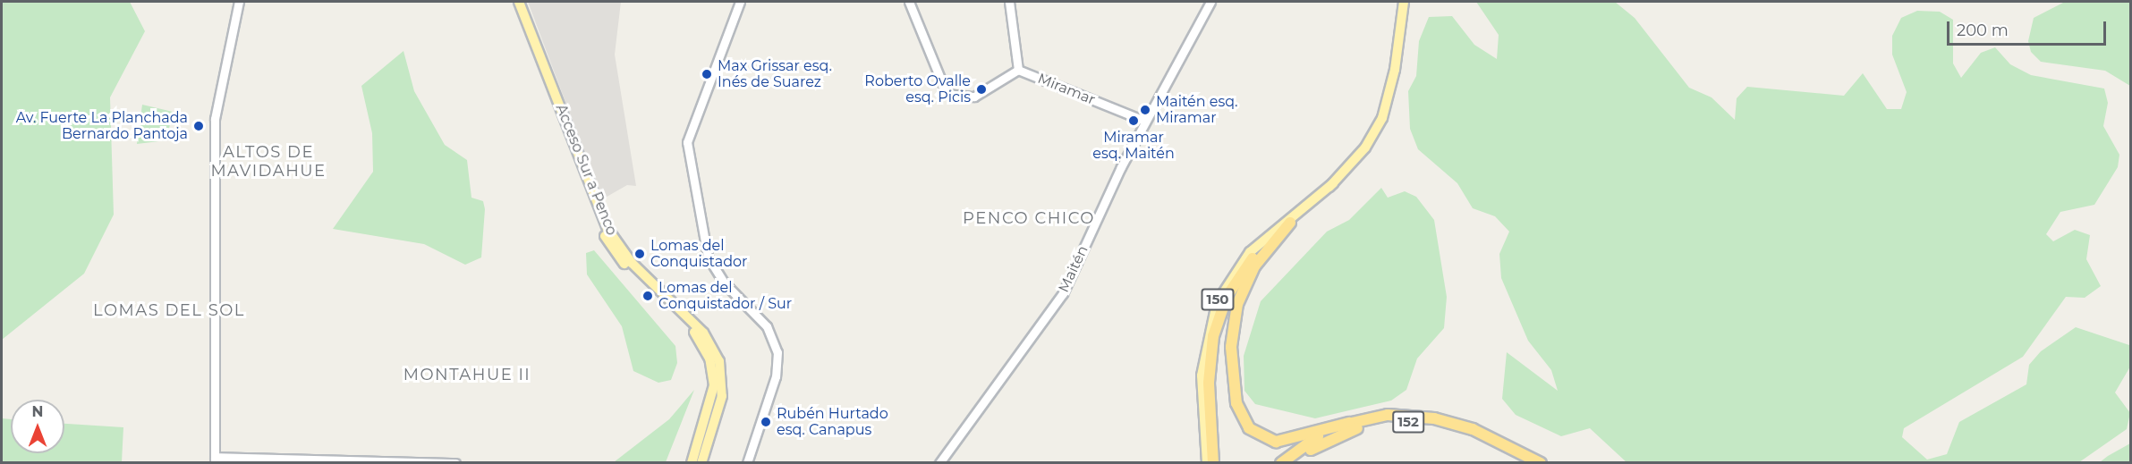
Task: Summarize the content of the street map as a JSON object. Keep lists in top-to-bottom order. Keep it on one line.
{"streets":{"highway":["152"],"main road":["Acceso Sur a Penco","150"],"street":["Miramar","Maitén"]},"crossings":[["Miramar","Maitén"]],"districts":["ALTOS DE MAVIDAHUE","PENCO CHICO","LOMAS DEL SOL","MONTAHUE II"],"places":["Max Grissar esq. Inés de Suarez","Roberto Ovalle esq. Picis","Maitén esq. Miramar","Miramar esq. Maitén","Av. Fuerte La Planchada Bernardo Pantoja","Lomas del Conquistador","Lomas del Conquistador / Sur","Rubén Hurtado esq. Canapus"],"scale_bar":"200 m","north":"top"}
